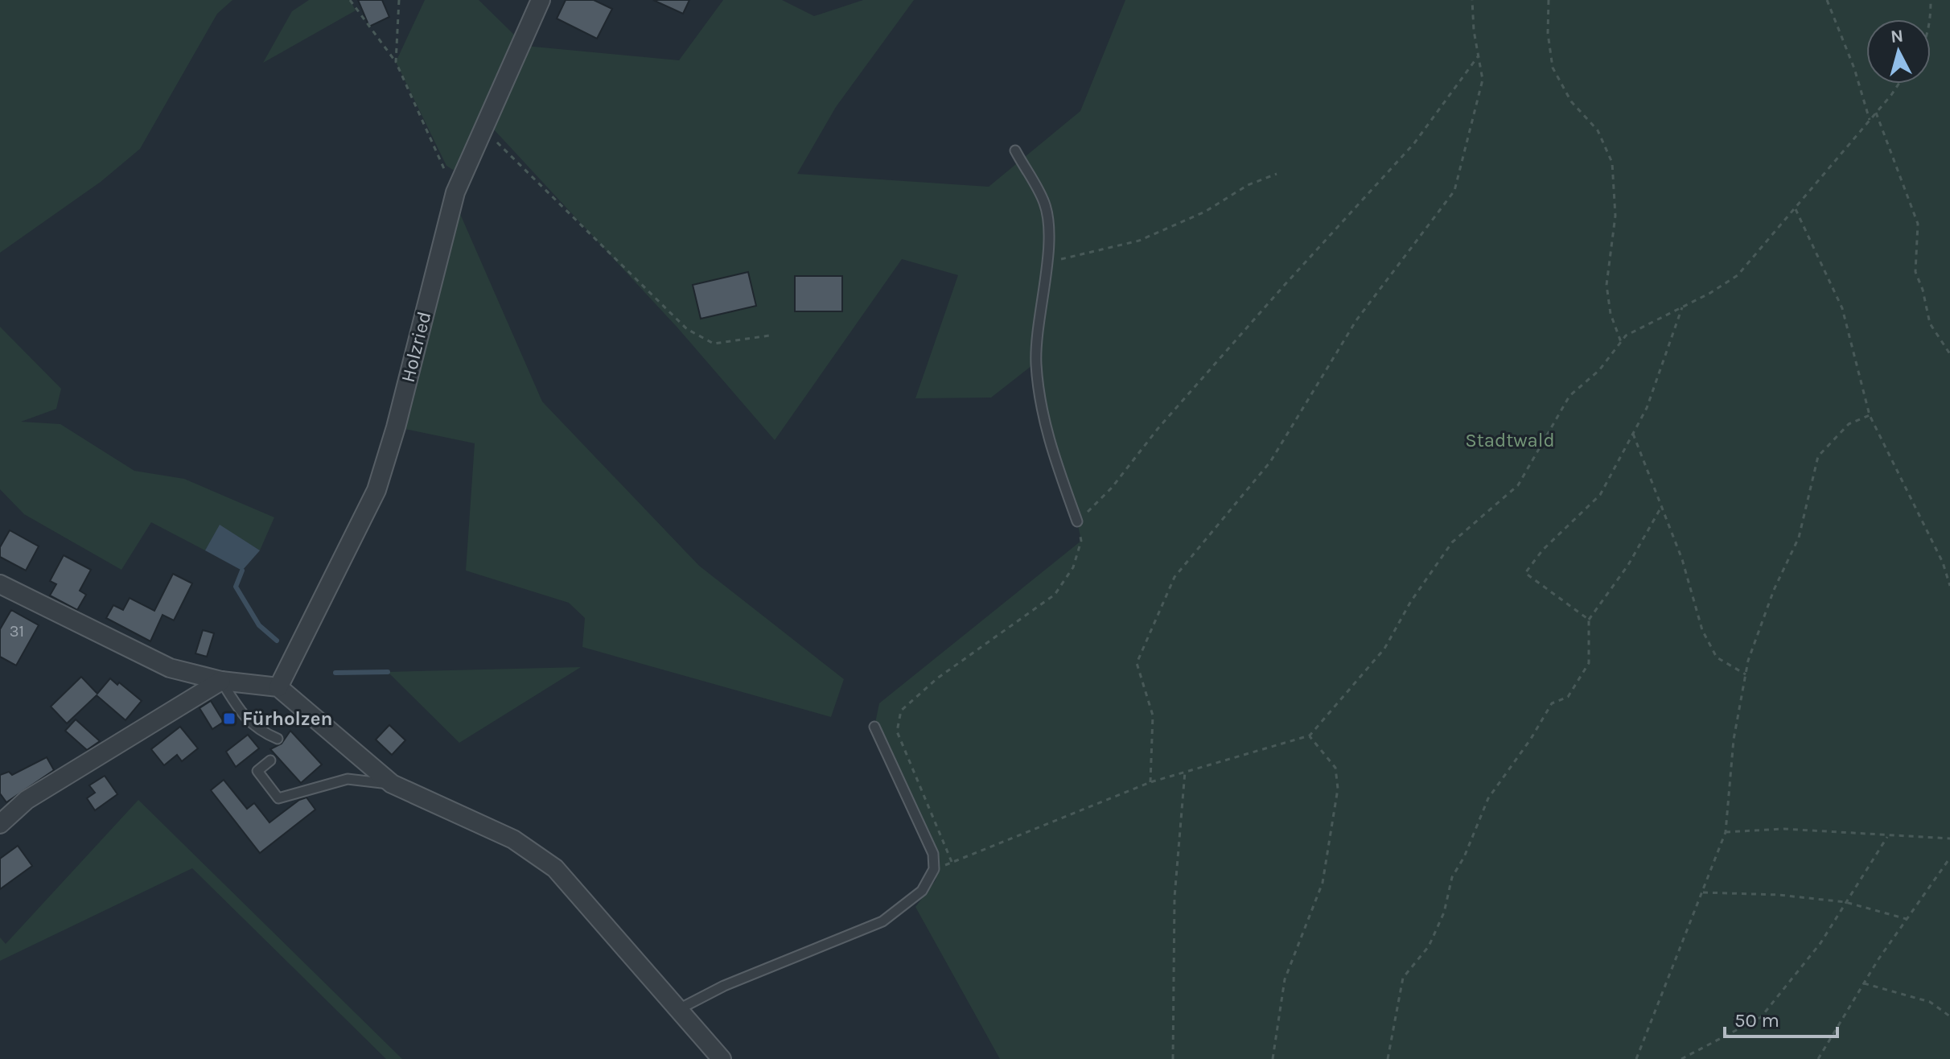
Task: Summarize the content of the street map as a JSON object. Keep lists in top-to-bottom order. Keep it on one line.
{"streets":{"street":["Holzried"]},"parks":["Stadtwald"],"places":{"transit":["Fürholzen"]},"house_numbers":["31"],"scale_bar":"50 m","north":"top"}
